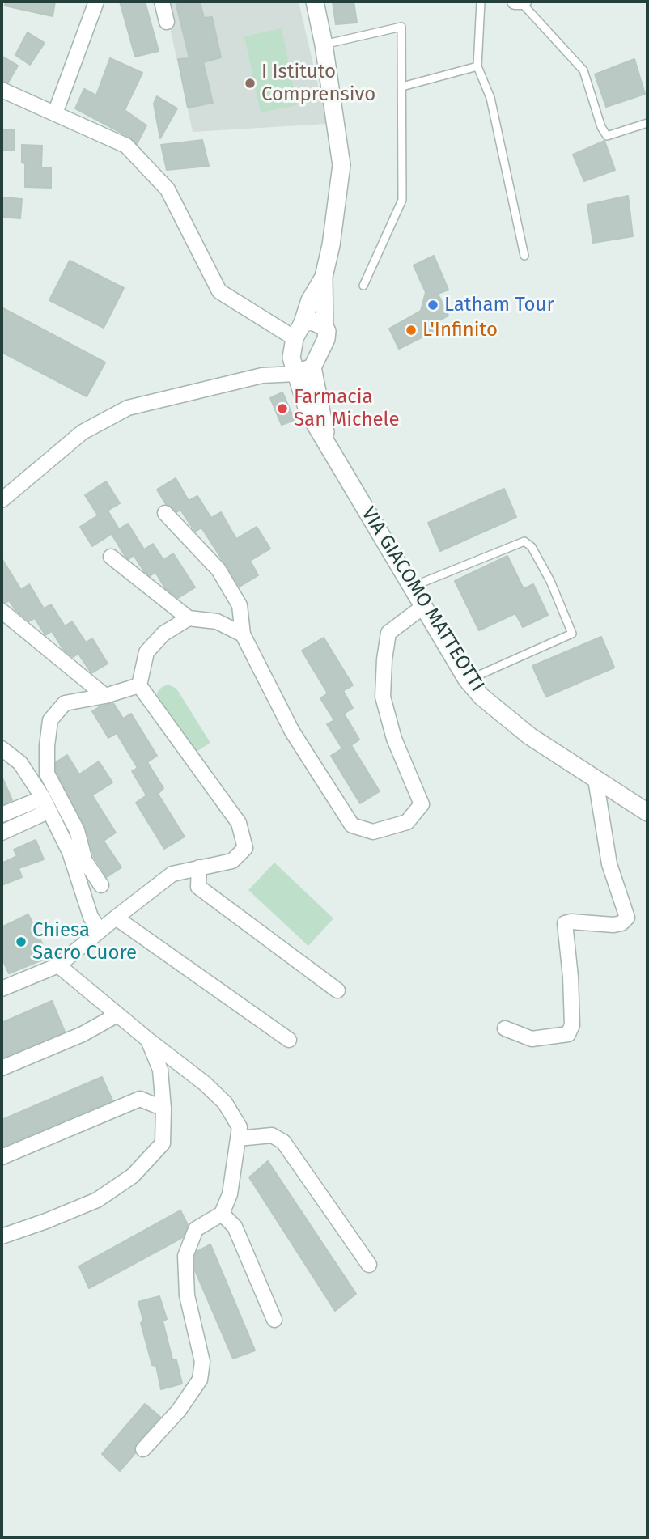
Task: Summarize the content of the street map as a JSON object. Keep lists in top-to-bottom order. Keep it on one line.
{"streets":{"street":["VIA GIACOMO MATTEOTTI"]},"places":["I Istituto Comprensivo","Latham Tour","L'Infinito","Farmacia San Michele","Chiesa Sacro Cuore"]}
